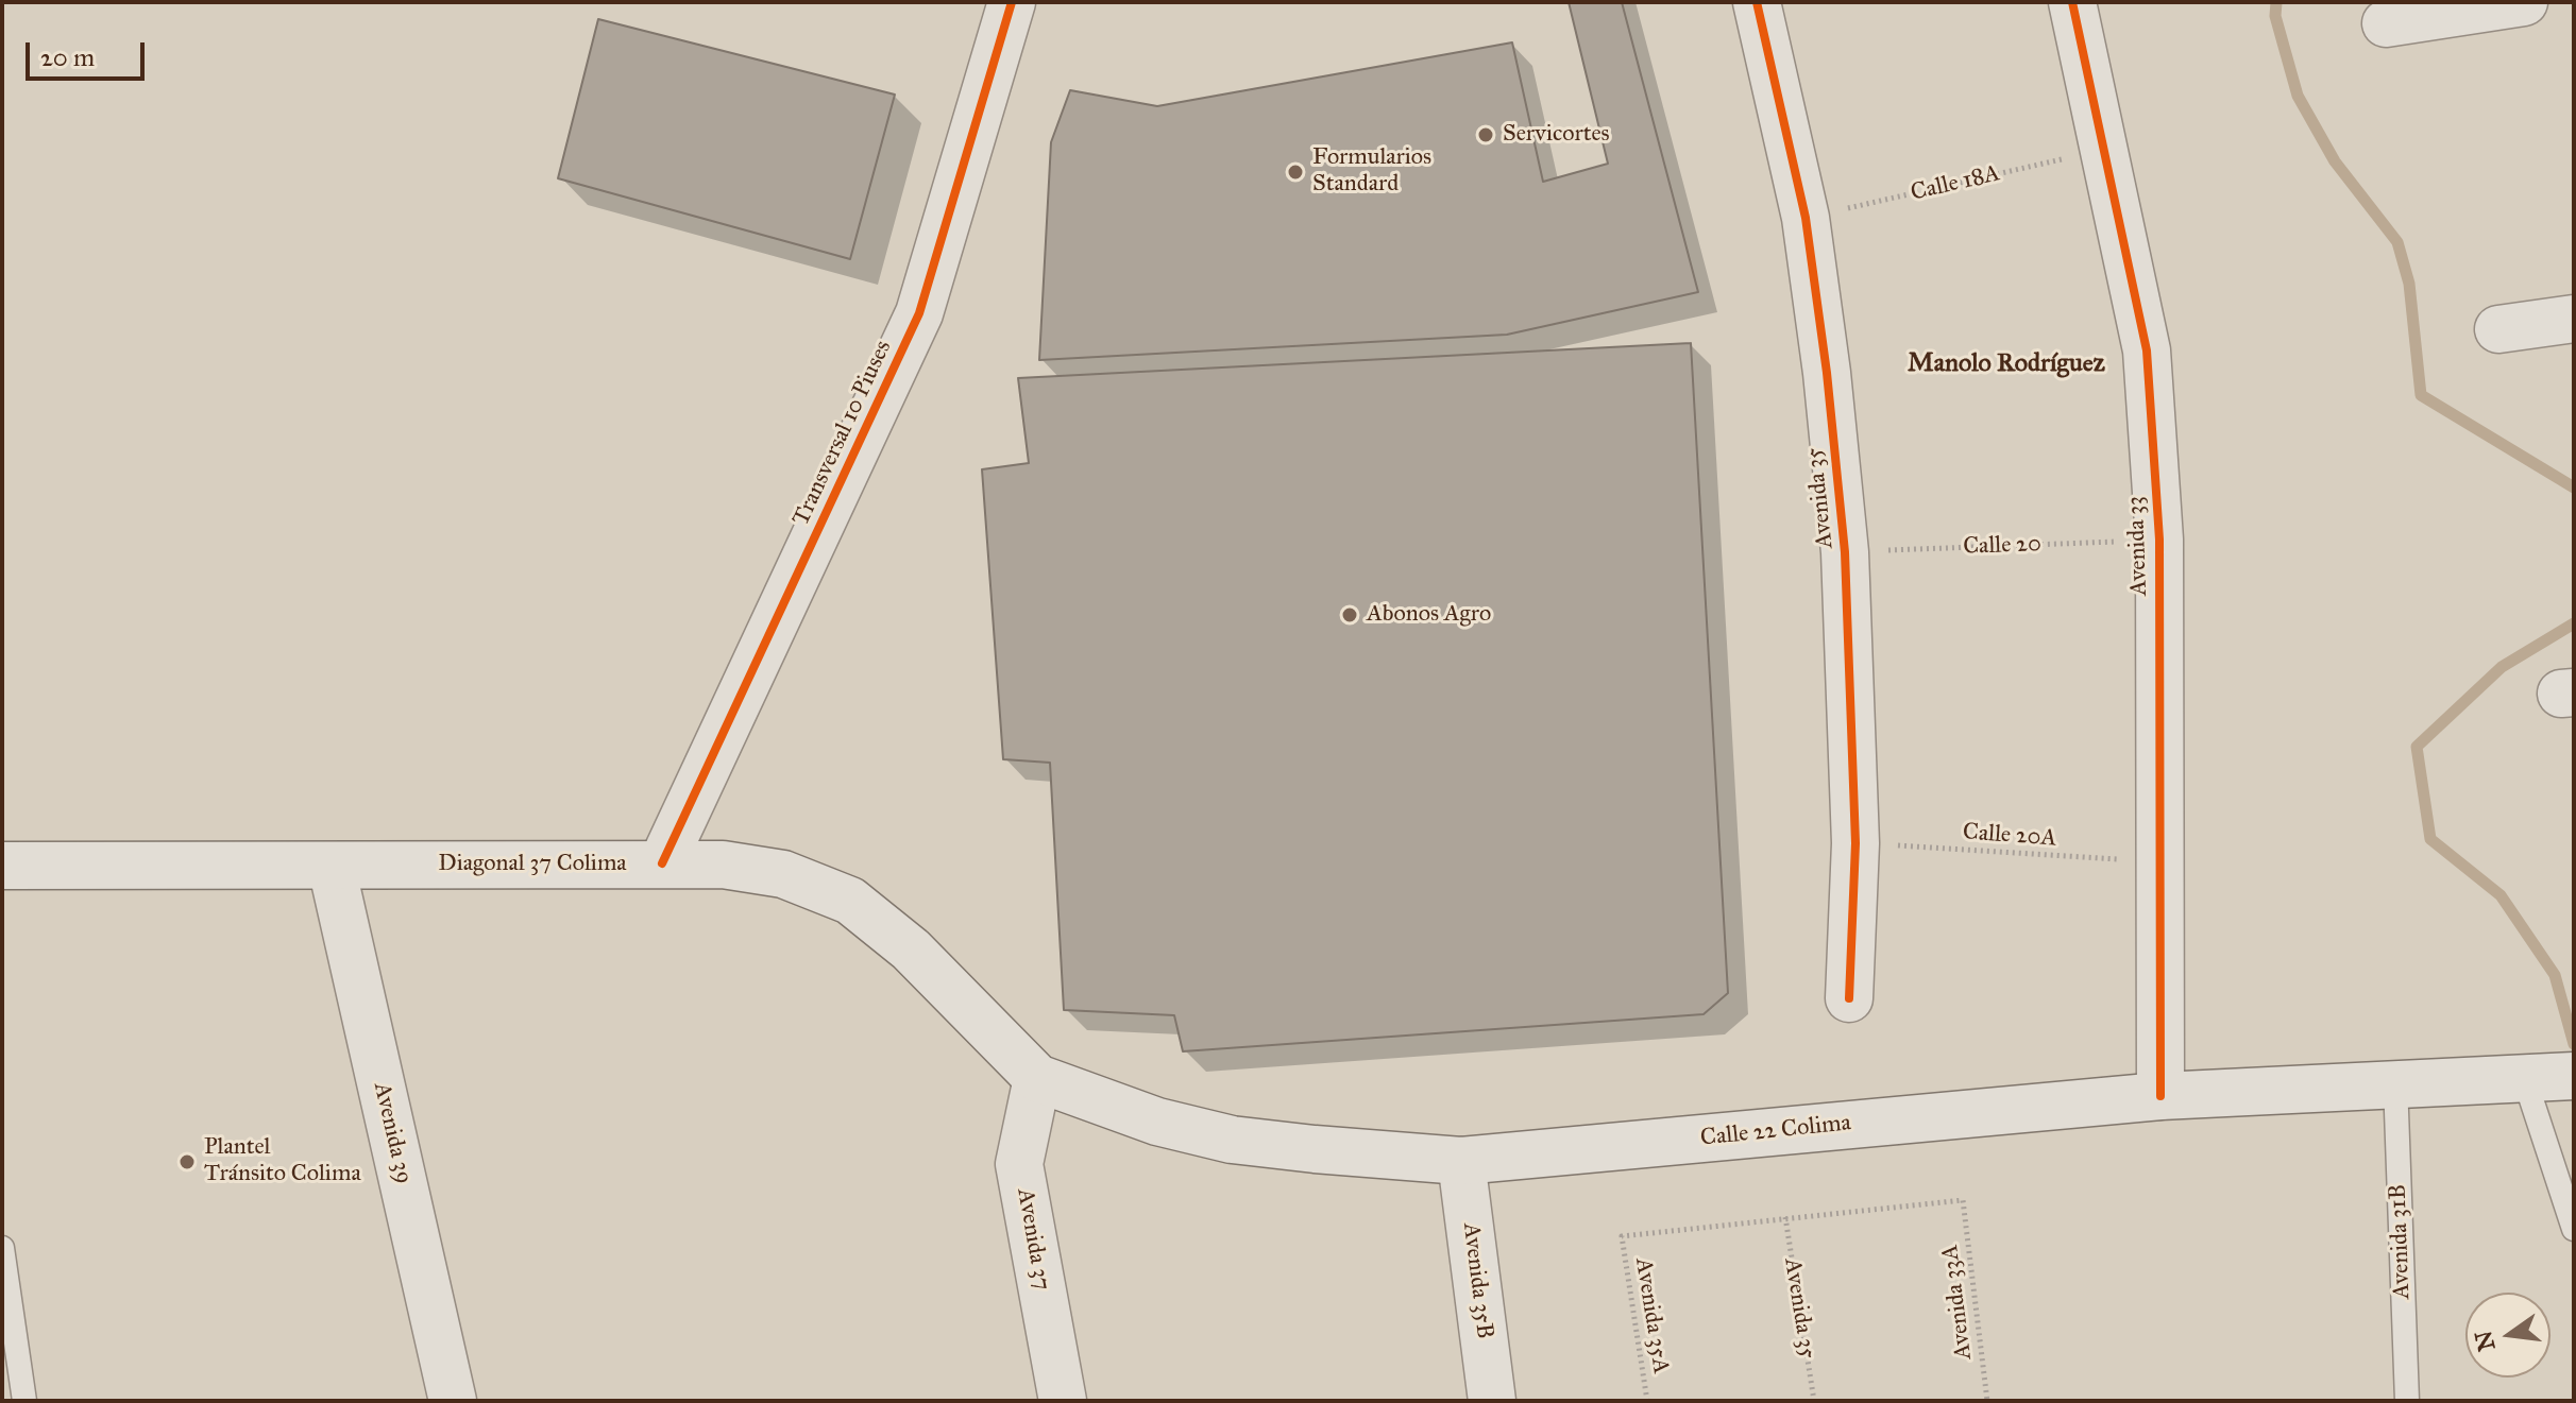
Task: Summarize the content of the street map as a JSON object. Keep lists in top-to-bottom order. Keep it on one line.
{"streets":{"street":["Transversal 10 Piuses","Avenida 35","Avenida 33","Diagonal 37 Colima","Calle 22 Colima","Avenida 39","Avenida 37","Avenida 35B"],"lane":["Avenida 31B"],"path":["Calle 18A","Calle 20","Calle 20A","Avenida 33A","Avenida 35A"]},"crossings":[["Calle 18A","Avenida 35"],["Calle 18A","Avenida 33"],["Transversal 10 Piuses","Diagonal 37 Colima"],["Avenida 35","Calle 20"],["Avenida 35","Calle 20A"],["Avenida 35","Avenida 33A"],["Avenida 35","Avenida 35A"],["Calle 20","Avenida 33"],["Avenida 33","Calle 20A"],["Avenida 33","Calle 22 Colima"],["Diagonal 37 Colima","Calle 22 Colima"],["Diagonal 37 Colima","Avenida 39"],["Diagonal 37 Colima","Avenida 37"],["Calle 22 Colima","Avenida 37"],["Calle 22 Colima","Avenida 31B"],["Calle 22 Colima","Avenida 35B"],["Avenida 33A","Avenida 35A"]],"districts":["Manolo Rodríguez"],"places":["Servicortes","Formularios Standard","Abonos Agro","Plantel Tránsito Colima"],"scale_bar":"20 m","north":"left"}
